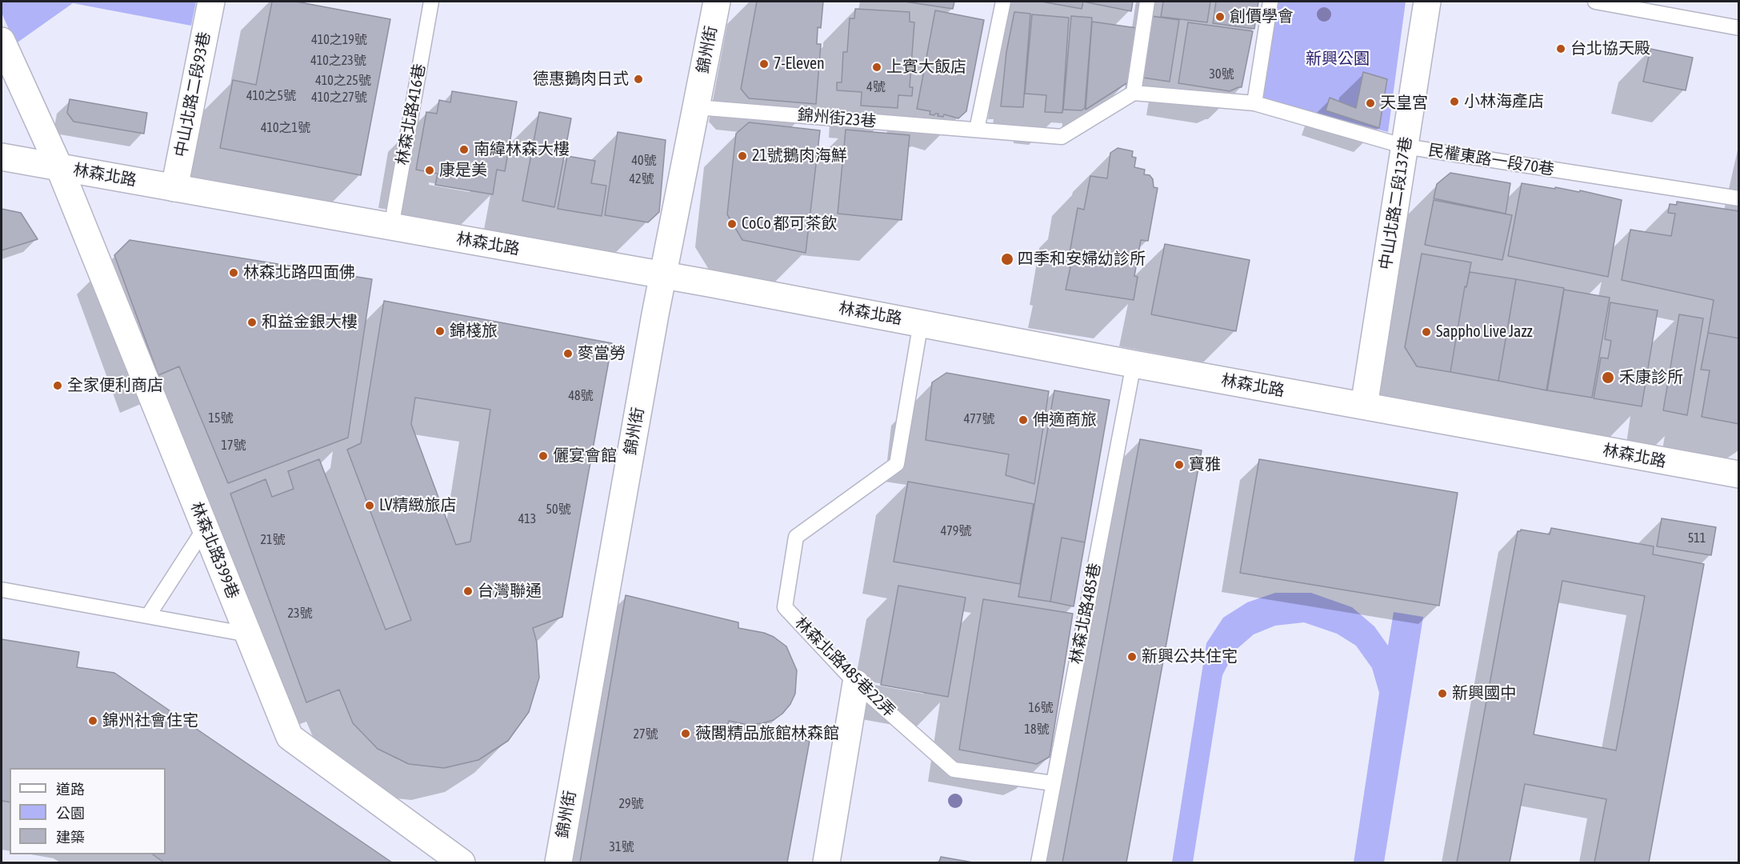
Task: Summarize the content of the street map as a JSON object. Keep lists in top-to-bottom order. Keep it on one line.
{"streets":{"street":["錦州街","中山北路二段93巷","林森北路","中山北路二段137巷","林森北路399巷"],"lane":["林森北路416巷","錦州街23巷","民權東路一段70巷","林森北路485巷","林森北路485巷22弄"]},"crossings":[["錦州街","錦州街23巷"],["錦州街","林森北路"],["中山北路二段93巷","林森北路"],["林森北路416巷","林森北路"],["錦州街23巷","民權東路一段70巷"],["民權東路一段70巷","中山北路二段137巷"],["林森北路","中山北路二段137巷"],["林森北路","林森北路399巷"],["林森北路","林森北路485巷"],["林森北路","林森北路485巷22弄"],["林森北路485巷","林森北路485巷22弄"]],"parks":["新興公園"],"places":["創價學會","台北協天殿","7-Eleven","上賓大飯店","德惠鵝肉日式","小林海產店","天皇宮","南緯林森大樓","21號鵝肉海鮮","康是美","CoCo 都可茶飲","四季和安婦幼診所","林森北路四面佛","和益金銀大樓","錦棧旅","Sappho Live Jazz","麥當勞","禾康診所","全家便利商店","伸適商旅","儷宴會館","寶雅","LV精緻旅店","台灣聯通","新興公共住宅","新興國中","錦州社會住宅","薇閣精品旅館林森館"],"house_numbers":["410之19號","410之23號","30號","410之25號","4號","410之5號","410之27號","410之1號","40號","42號","48號","15號","477號","17號","50號","413","479號","511","21號","23號","16號","18號","27號","29號","31號"],"legend":["道路","公園","建築"]}
